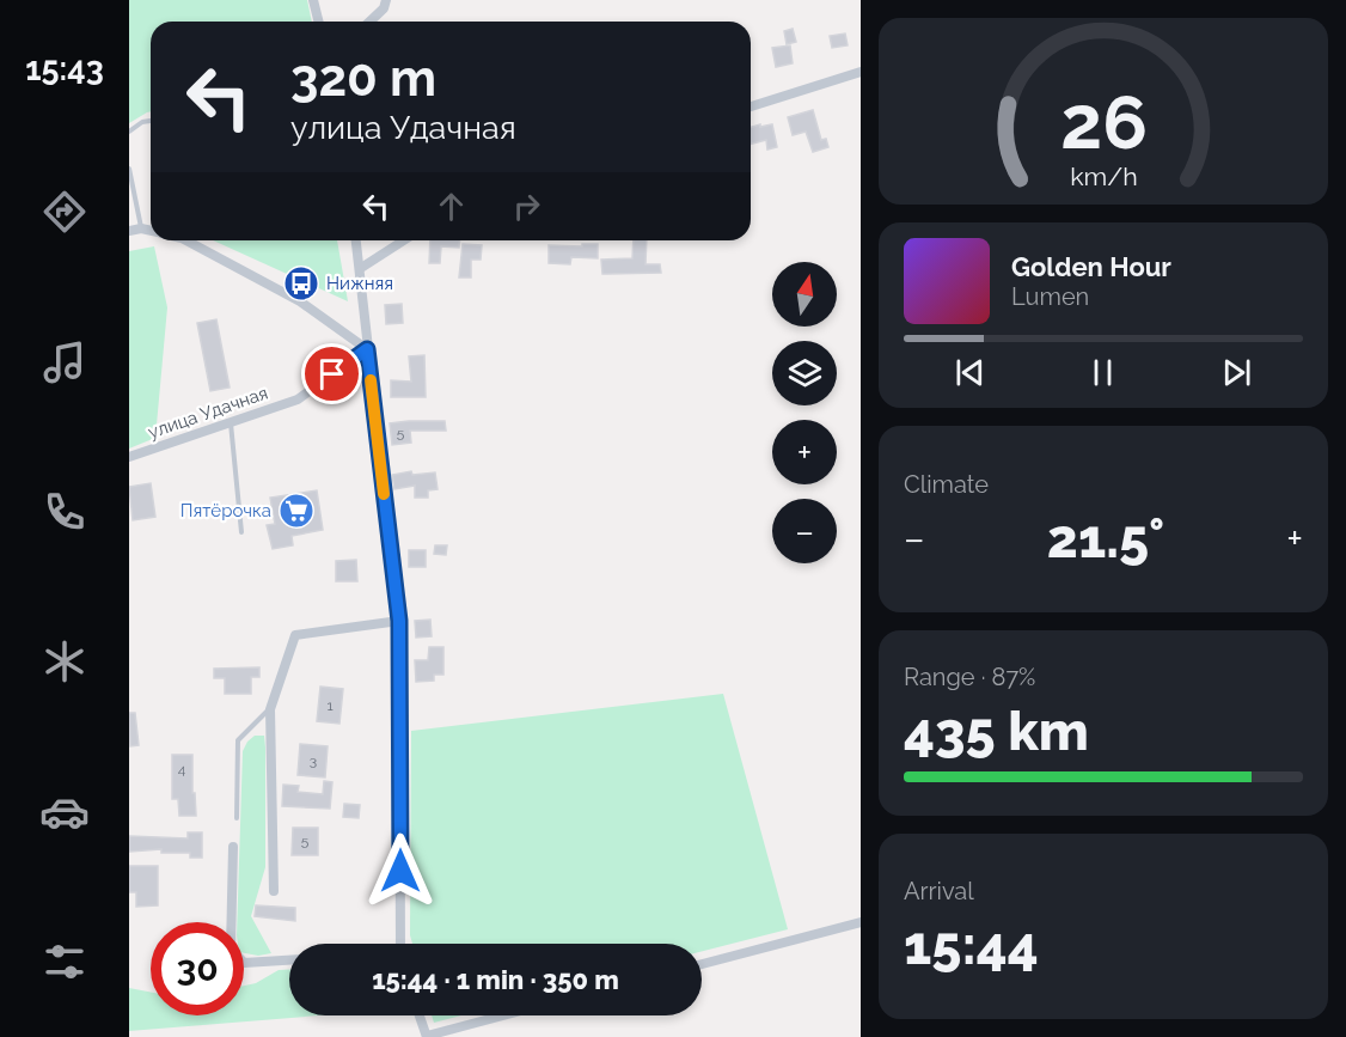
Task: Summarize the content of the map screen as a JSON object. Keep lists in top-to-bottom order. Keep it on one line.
{"streets":{"street":["улица Удачная"]},"places":{"bus stop":["Нижняя"],"supermarket":["Пятёрочка"]},"house_numbers":["5","1","3","4","5"],"north":"top","page":{"tabs":"15:43","turn":["320 m","улица Удачная"],"song":["Golden Hour","Lumen"],"map_buttons":["+","−"],"tile":["Climate",["Range · 87%","435 km"],["Arrival","15:44"]],"heat":["−","21.5°","+"],"limit":"30","trip":"15:44 · 1 min · 350 m","gauge":["26","km/h"]}}
